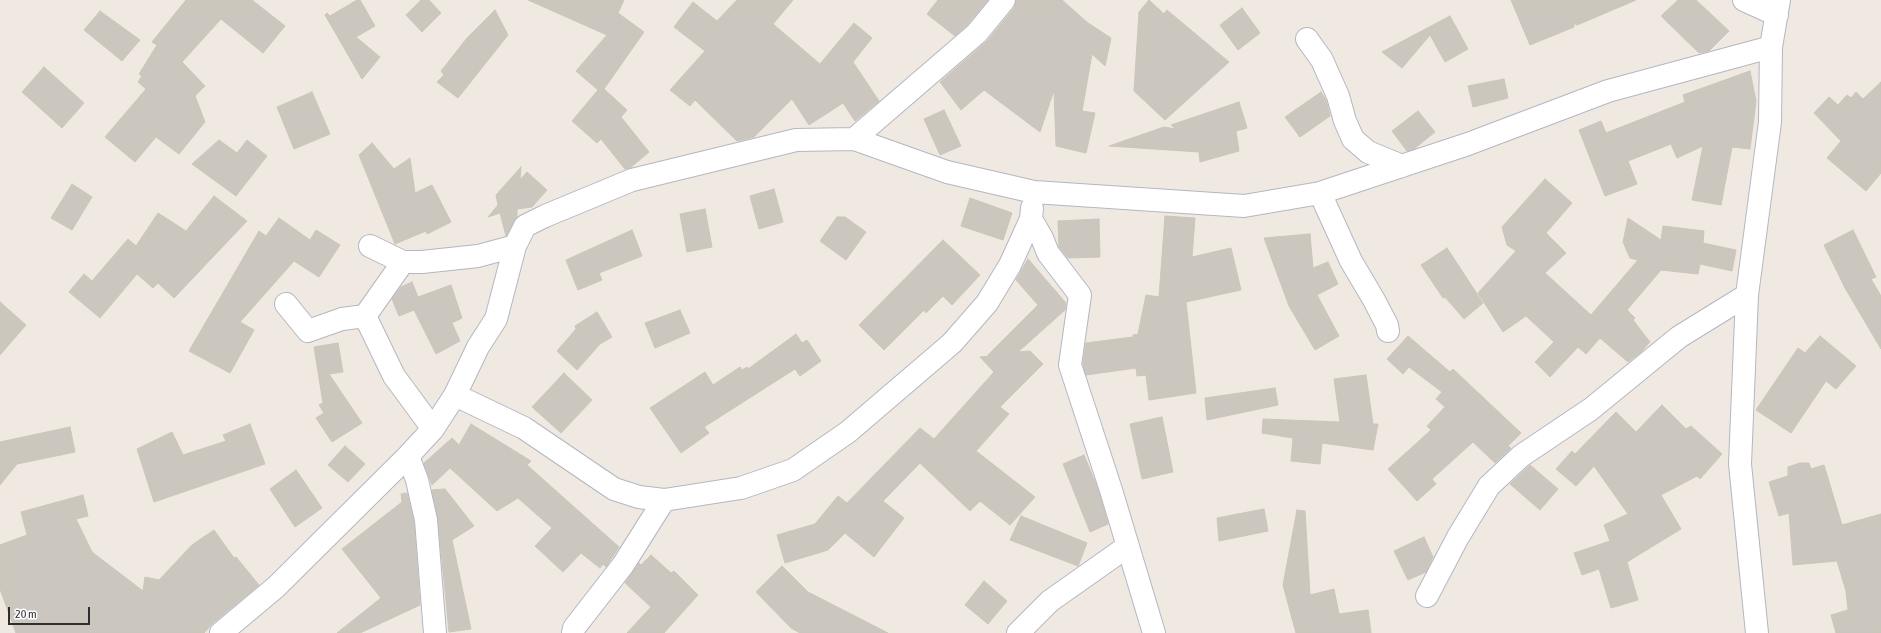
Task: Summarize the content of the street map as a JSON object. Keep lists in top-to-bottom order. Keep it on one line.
{"scale_bar":"20 m"}
